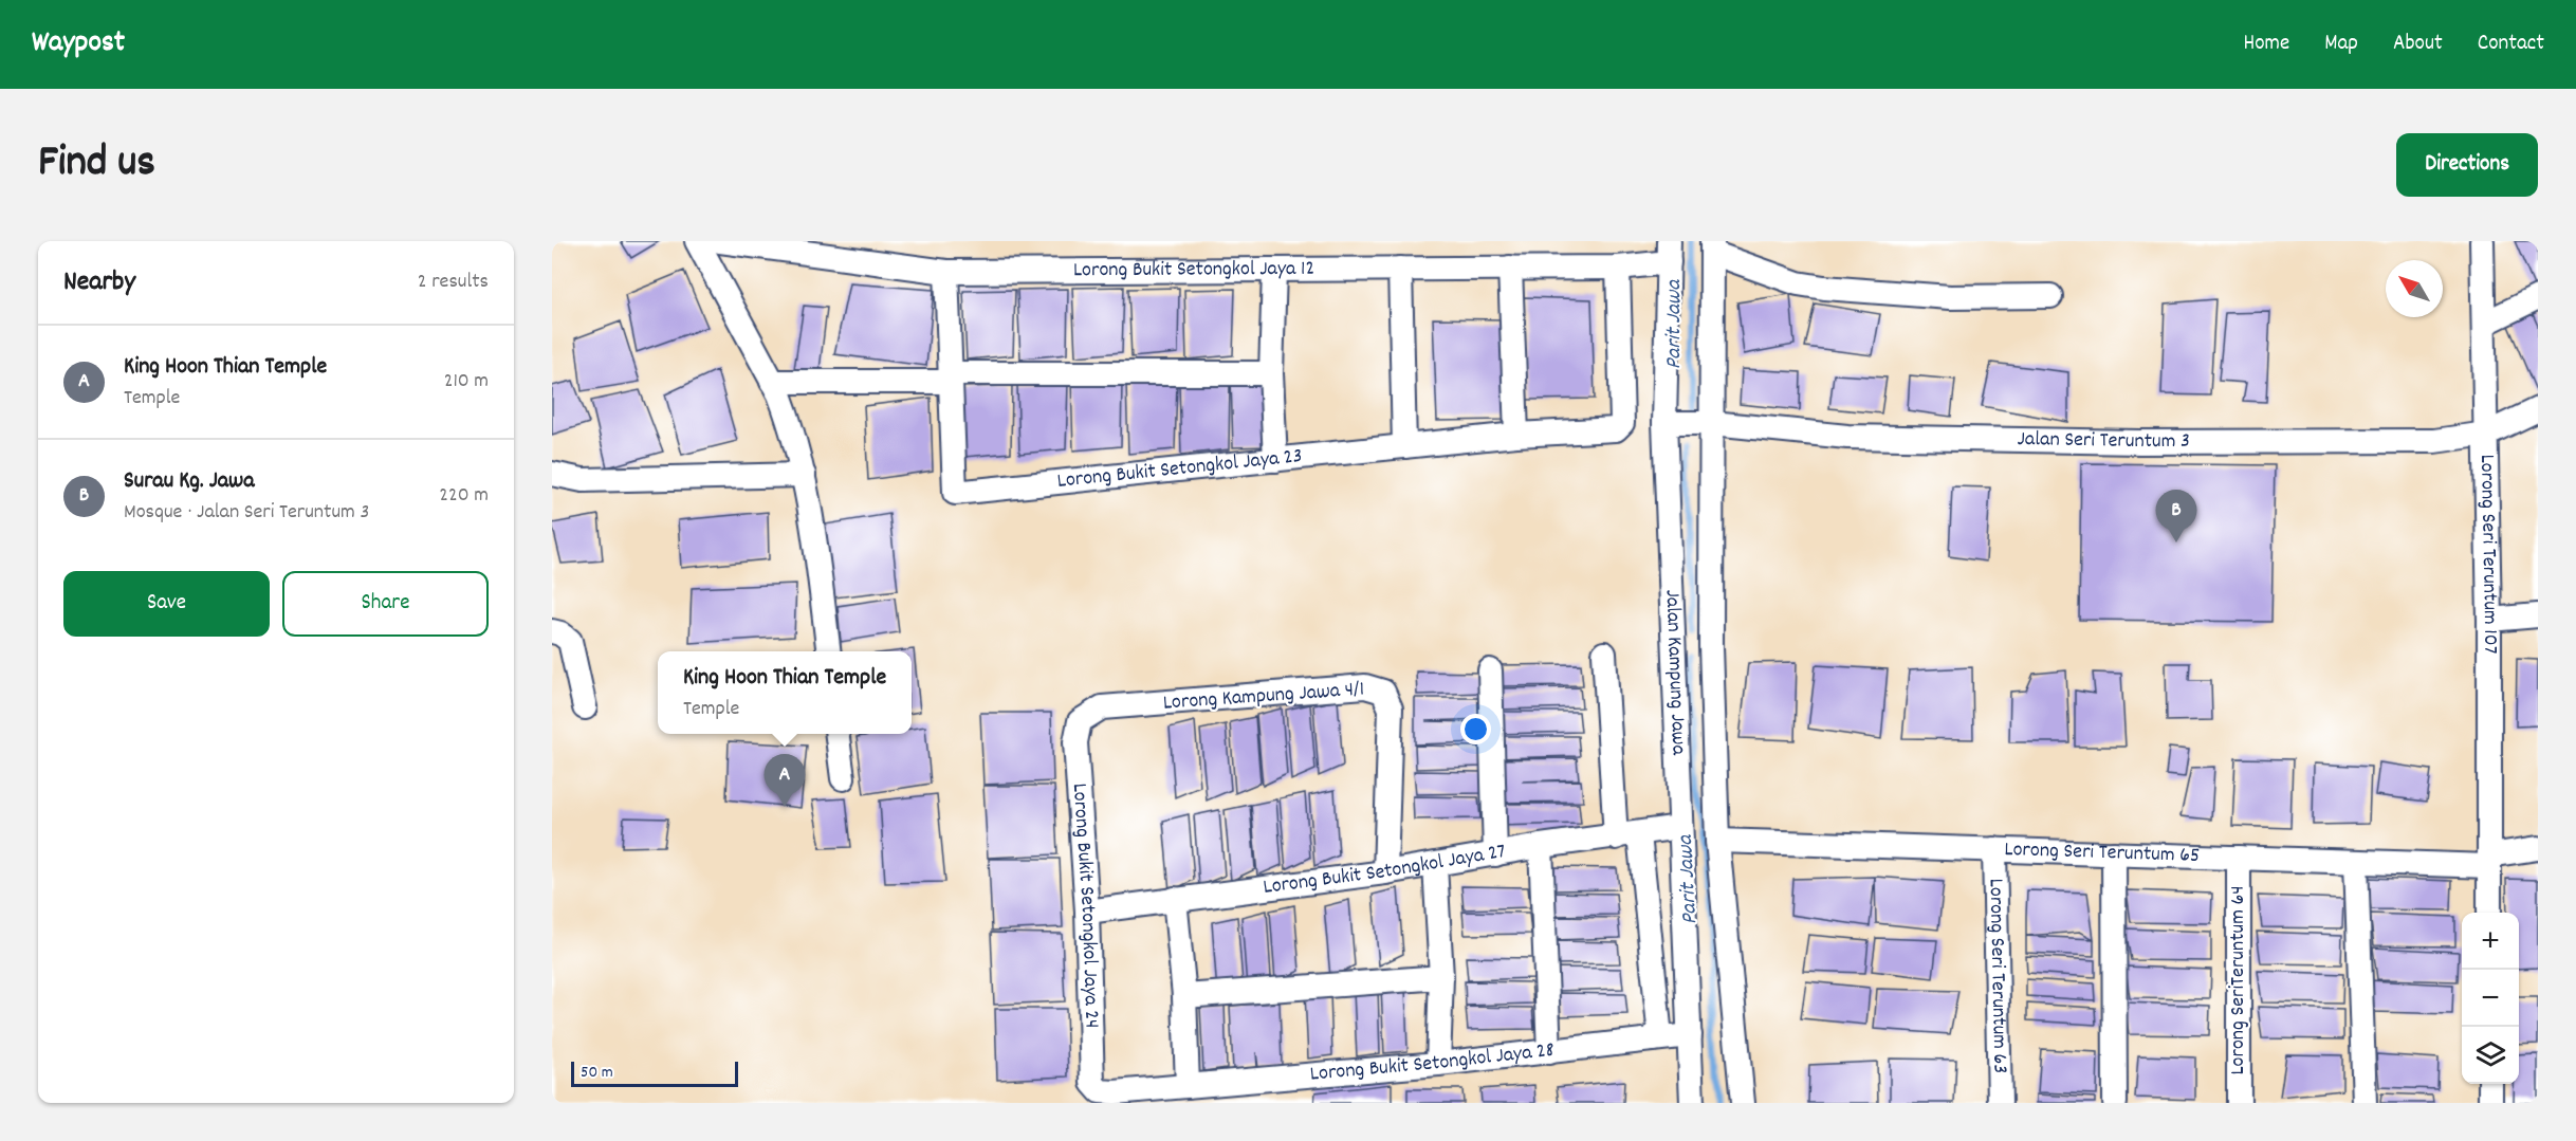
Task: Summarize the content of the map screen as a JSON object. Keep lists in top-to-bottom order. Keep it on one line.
{"streets":{"street":["Lorong Bukit Setongkol Jaya 12","Jalan Seri Teruntum 3","Lorong Bukit Setongkol Jaya 23","Lorong Seri Teruntum 107","Jalan Kampung Jawa","Lorong Kampung Jawa 4/1","Lorong Seri Teruntum 65","Lorong Bukit Setongkol Jaya 27","Lorong Bukit Setongkol Jaya 24","Lorong Seri Teruntum 63","Lorong SeriTeruntum 64","Lorong Bukit Setongkol Jaya 28"]},"crossings":[["Lorong Bukit Setongkol Jaya 12","Lorong Bukit Setongkol Jaya 23"],["Lorong Bukit Setongkol Jaya 12","Jalan Kampung Jawa"],["Jalan Seri Teruntum 3","Lorong Seri Teruntum 107"],["Jalan Seri Teruntum 3","Jalan Kampung Jawa"],["Lorong Seri Teruntum 107","Lorong Seri Teruntum 65"],["Jalan Kampung Jawa","Lorong Bukit Setongkol Jaya 27"],["Jalan Kampung Jawa","Lorong Bukit Setongkol Jaya 28"],["Lorong Kampung Jawa 4/1","Lorong Bukit Setongkol Jaya 27"],["Lorong Kampung Jawa 4/1","Lorong Bukit Setongkol Jaya 24"],["Lorong Seri Teruntum 65","Lorong Seri Teruntum 63"],["Lorong Seri Teruntum 65","Lorong SeriTeruntum 64"],["Lorong Bukit Setongkol Jaya 27","Lorong Bukit Setongkol Jaya 24"],["Lorong Bukit Setongkol Jaya 24","Lorong Bukit Setongkol Jaya 28"]],"water":["Parit Jawa"],"scale_bar":"50 m","north":"top left","page":{"header":"Waypost","nav":["Home","Map","About","Contact"],"title":"Find us","buttons":["Directions",["Save","Share"]],"heading":["Nearby","2 results"],"list":[{"mark":"A","name":"King Hoon Thian Temple","note":"Temple","value":"210 m"},{"mark":"B","name":"Surau Kg. Jawa","note":"Mosque · Jalan Seri Teruntum 3","value":"220 m"}],"pins":["B","A"],"popup":["King Hoon Thian Temple","Temple"],"map_buttons":["+","−"],"scale":"50 m"}}
